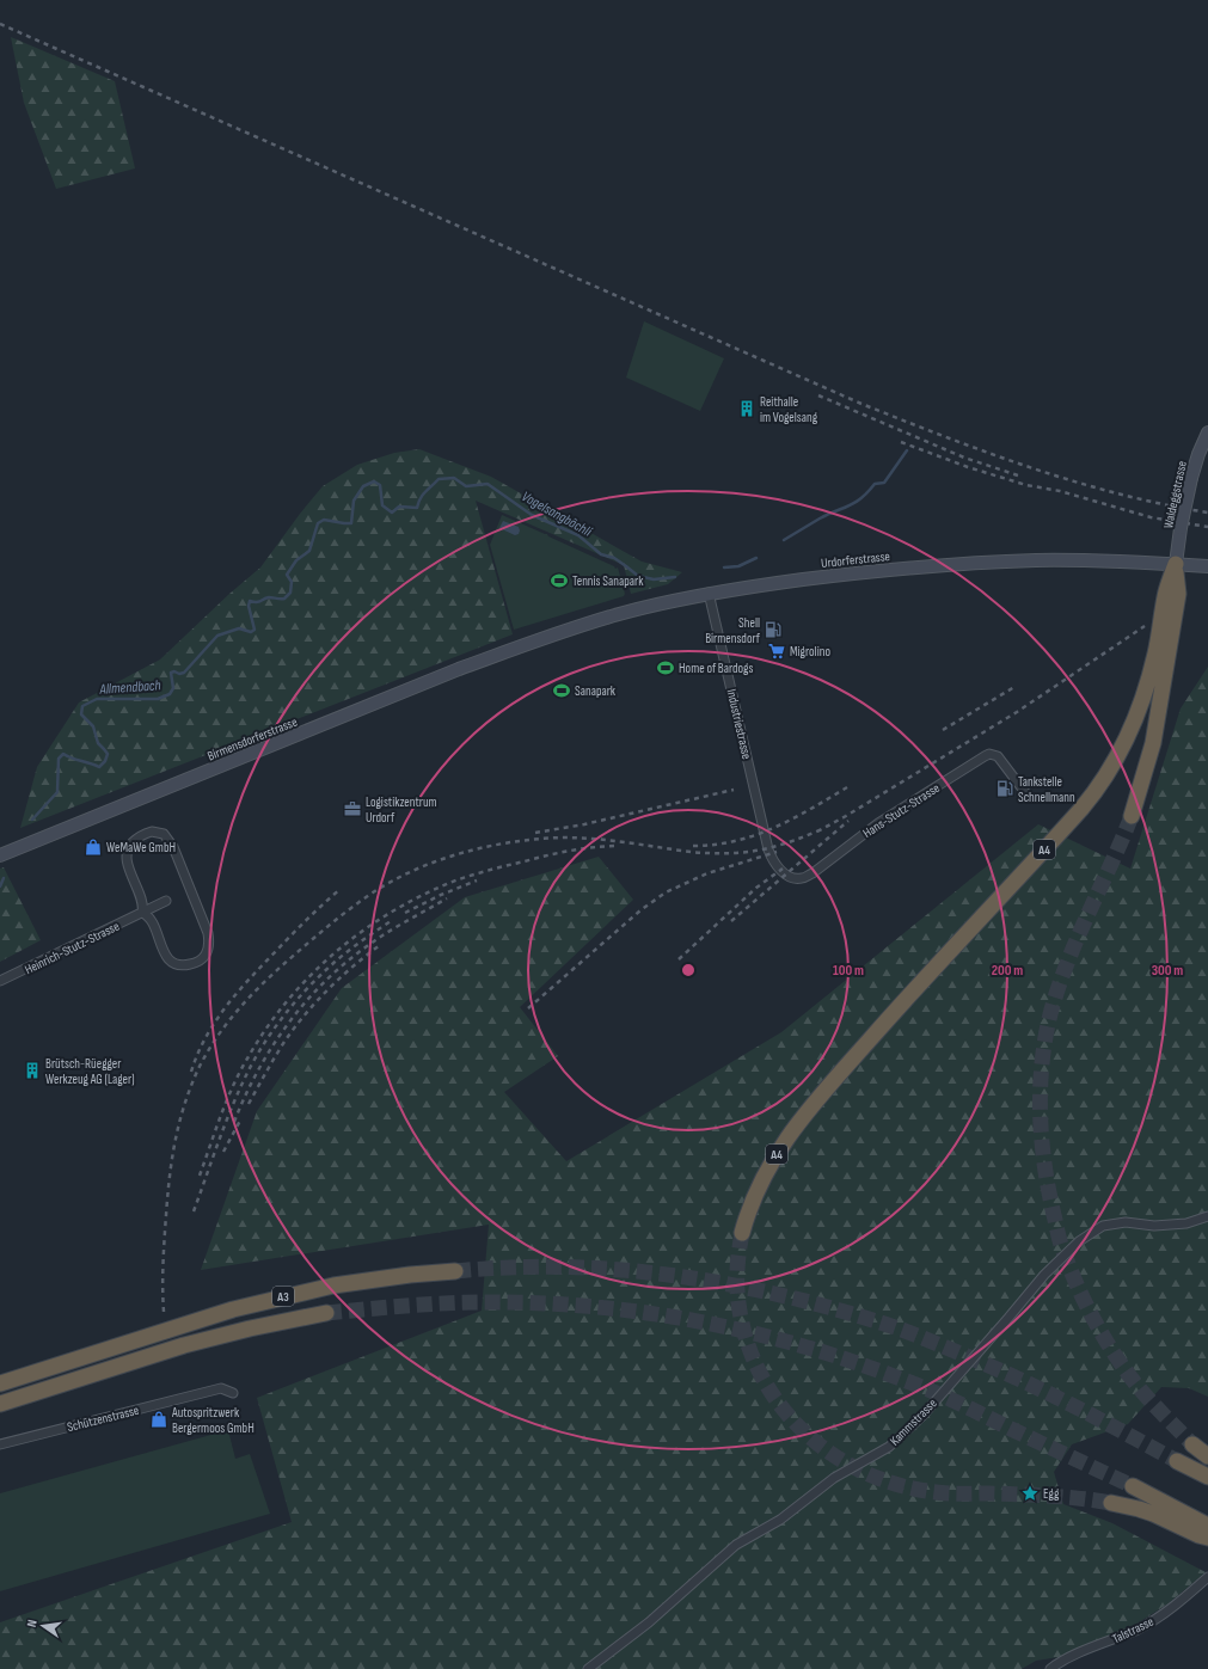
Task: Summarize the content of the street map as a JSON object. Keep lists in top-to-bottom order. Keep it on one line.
{"streets":{"highway":["A4","A3"],"main road":["Waldeggstrasse","Urdorferstrasse","Birmensdorferstrasse"],"street":["Industriestrasse","Hans-Stutz-Strasse","Heinrich-Stutz-Strasse","Schützenstrasse","Kammstrasse","Talstrasse"]},"crossings":[["Waldeggstrasse","Urdorferstrasse"],["Waldeggstrasse","A4"],["Urdorferstrasse","Industriestrasse"],["Urdorferstrasse","Birmensdorferstrasse"],["Urdorferstrasse","A4"],["Industriestrasse","Hans-Stutz-Strasse"]],"water":["Vogelsangbächli","Allmendbach"],"places":{"building":["Reithalle im Vogelsang","Brütsch-Rüegger Werkzeug AG (Lager)"],"sports":["Tennis Sanapark","Home of Bardogs","Sanapark"],"fuel station":["Shell Birmensdorf","Tankstelle Schnellmann"],"supermarket":["Migrolino"],"office":["Logistikzentrum Urdorf"],"shop":["WeMaWe GmbH","Autospritzwerk Bergermoos GmbH"],"place":["Egg"]},"north":"left","rings":["100 m","200 m","300 m"]}
